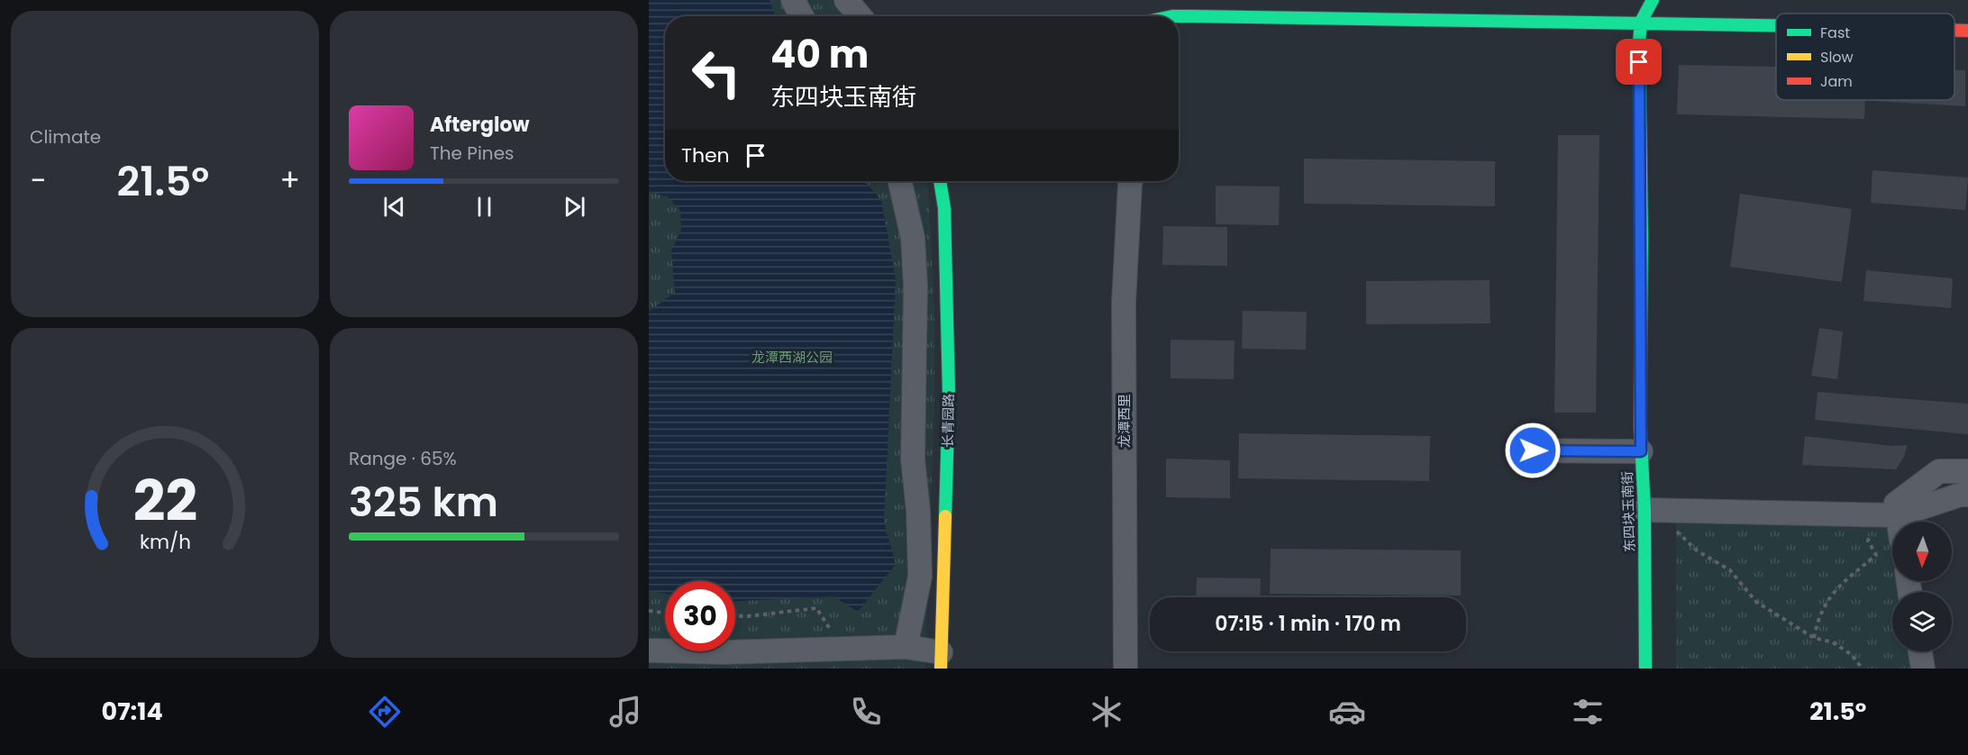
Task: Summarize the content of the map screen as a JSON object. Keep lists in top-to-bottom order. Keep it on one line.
{"streets":{"street":["长青园路","龙潭西里","东四块玉南街"]},"parks":["龙潭西湖公园"],"legend":["Fast","Slow","Jam"],"north":"bottom","page":{"tile":["Climate",["Range · 65%","325 km"]],"turn":["40 m","东四块玉南街"],"song":["Afterglow","The Pines"],"then":"Then","heat":["−","21.5°","+"],"limit":"30","trip":"07:15 · 1 min · 170 m","tabs":["07:14","21.5°"],"gauge":["22","km/h"]}}
